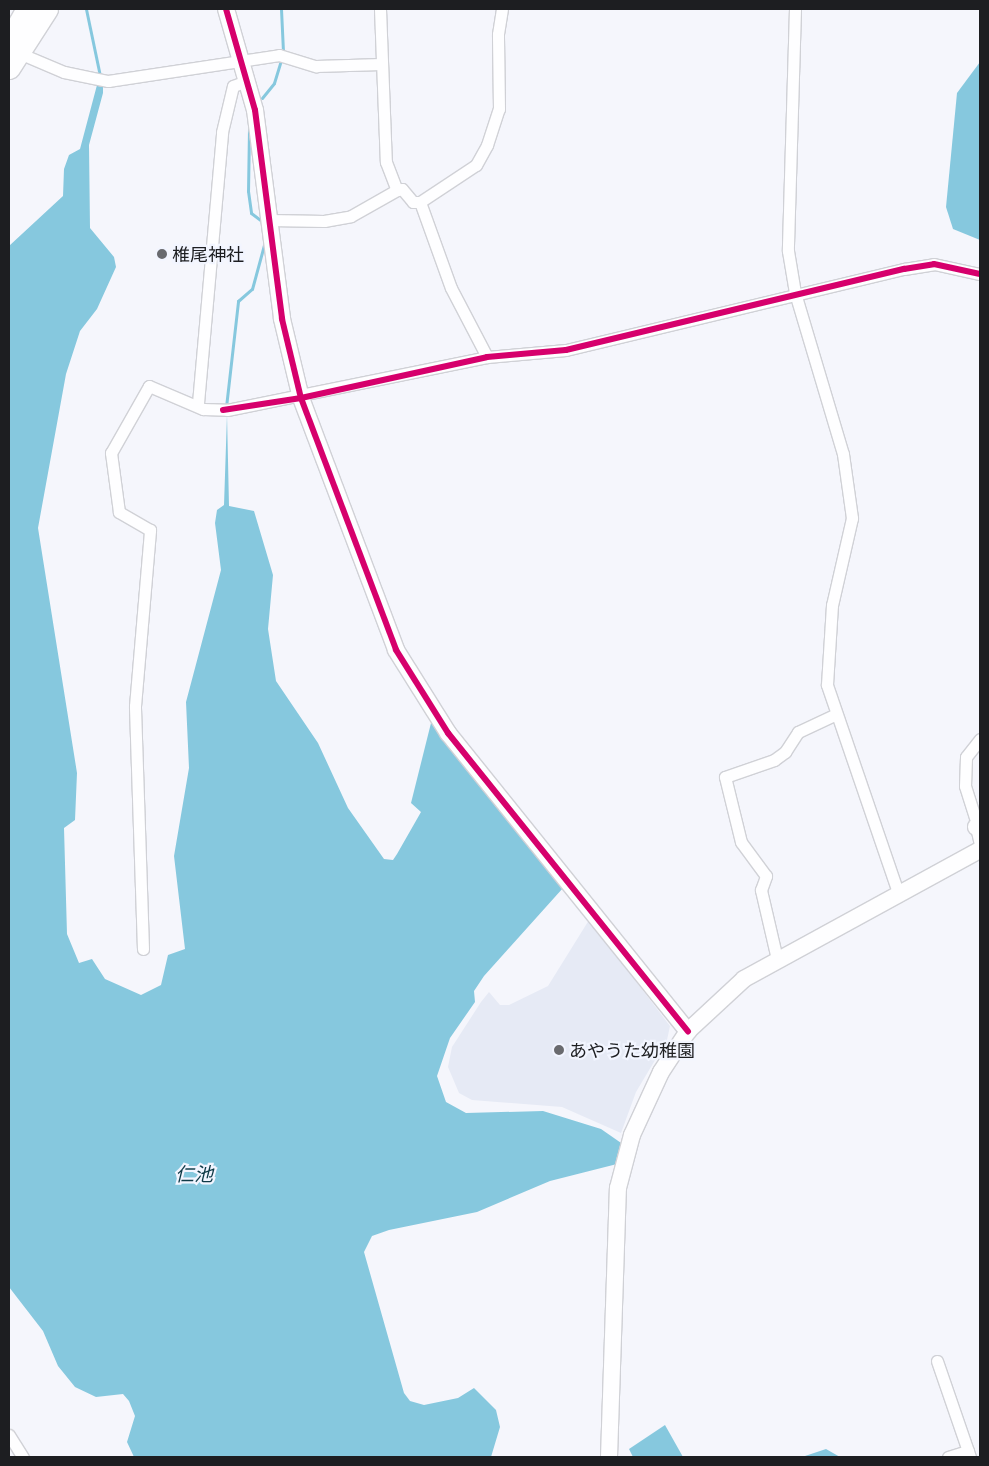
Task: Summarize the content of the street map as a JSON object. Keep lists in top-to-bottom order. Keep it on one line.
{"water":["仁池"],"places":["椎尾神社","あやうた幼稚園"]}
